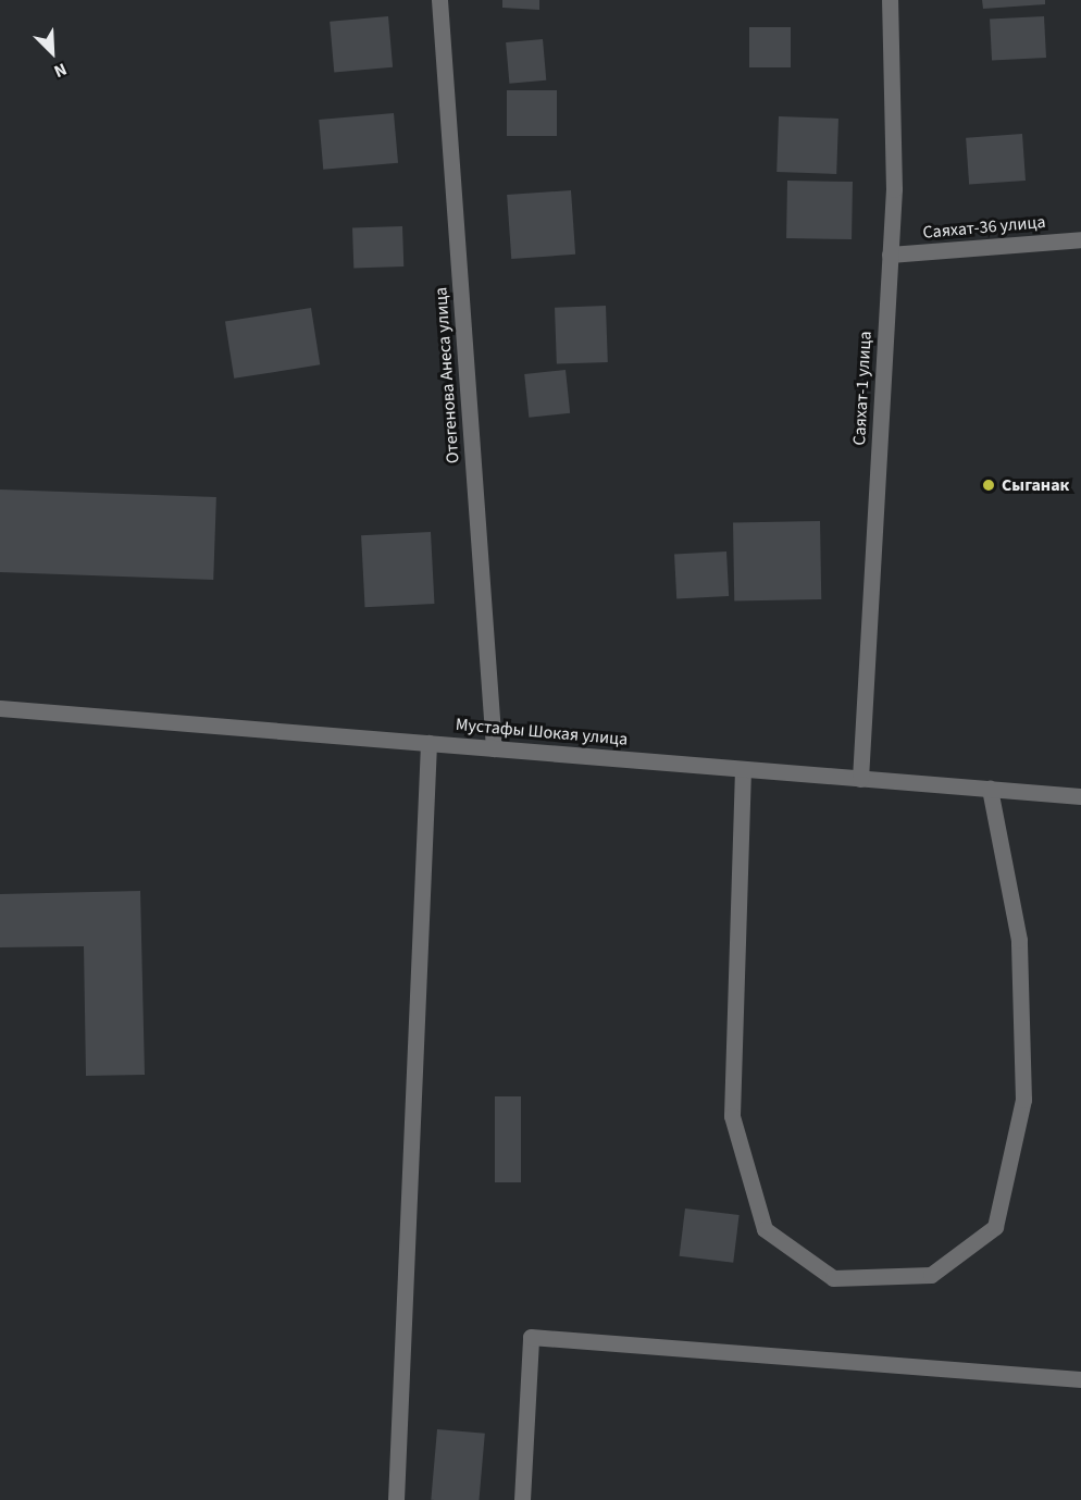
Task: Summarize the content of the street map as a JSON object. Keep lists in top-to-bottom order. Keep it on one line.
{"streets":{"street":["Саяхат-36 улица","Отегенова Анеса улица","Саяхат-1 улица","Мустафы Шокая улица"]},"crossings":[["Саяхат-36 улица","Саяхат-1 улица"],["Отегенова Анеса улица","Мустафы Шокая улица"],["Саяхат-1 улица","Мустафы Шокая улица"]],"places":["Сыганак"],"north":"bottom right"}
